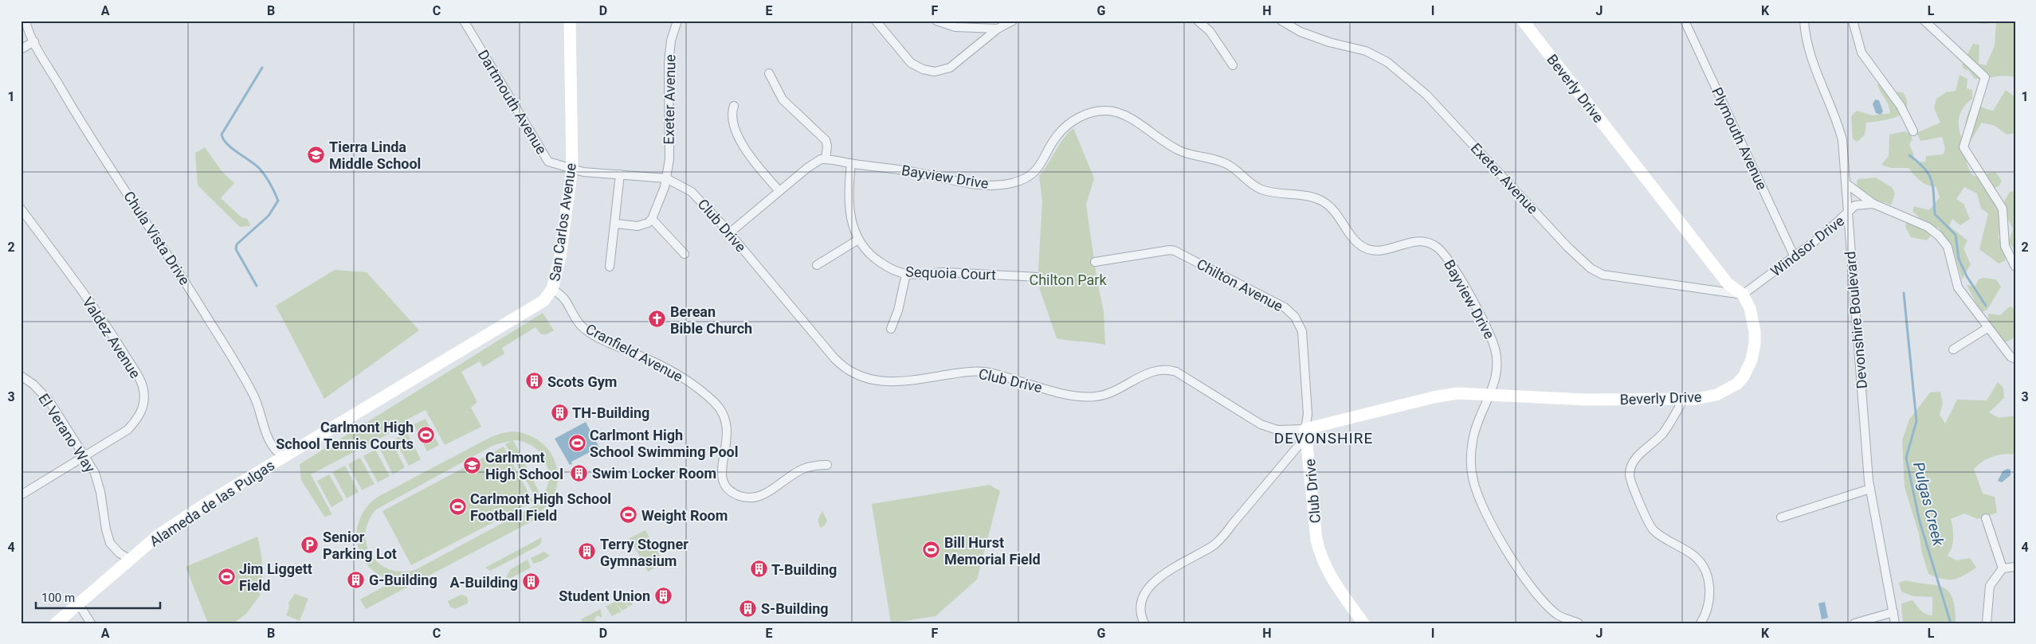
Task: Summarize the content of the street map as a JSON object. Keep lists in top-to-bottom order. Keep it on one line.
{"streets":{"street":["Beverly Drive","Exeter Avenue","Dartmouth Avenue","Plymouth Avenue","Bayview Drive","San Carlos Avenue","Club Drive","Chula Vista Drive","Windsor Drive","Sequoia Court","Chilton Avenue","Devonshire Boulevard","Valdez Avenue","Cranfield Avenue","El Verano Way","Alameda de las Pulgas"]},"crossings":[["Beverly Drive","Exeter Avenue"],["Beverly Drive","Bayview Drive"],["Beverly Drive","Club Drive"],["Beverly Drive","Windsor Drive"],["Beverly Drive","Chilton Avenue"],["Exeter Avenue","Club Drive"],["Exeter Avenue","Windsor Drive"],["Dartmouth Avenue","San Carlos Avenue"],["Dartmouth Avenue","Club Drive"],["Plymouth Avenue","Windsor Drive"],["Bayview Drive","Sequoia Court"],["San Carlos Avenue","Club Drive"],["San Carlos Avenue","Cranfield Avenue"],["San Carlos Avenue","Alameda de las Pulgas"],["Club Drive","Chilton Avenue"],["Chula Vista Drive","Alameda de las Pulgas"],["Windsor Drive","Devonshire Boulevard"],["Valdez Avenue","El Verano Way"],["El Verano Way","Alameda de las Pulgas"]],"districts":["DEVONSHIRE"],"water":["Pulgas Creek"],"parks":["Chilton Park"],"places":{"school or university":["Tierra Linda Middle School","Carlmont High School"],"church":["Berean Bible Church"],"building":["Scots Gym","TH-Building","Swim Locker Room","Terry Stogner Gymnasium","T-Building","G-Building","A-Building","Student Union","S-Building"],"sports":["Carlmont High School Tennis Courts","Carlmont High School Swimming Pool","Carlmont High School Football Field","Weight Room","Bill Hurst Memorial Field","Jim Liggett Field"],"parking":["Senior Parking Lot"]},"scale_bar":"100 m","grid":{"columns":["A","B","C","D","E","F","G","H","I","J","K","L"],"rows":["1","2","3","4"]}}
